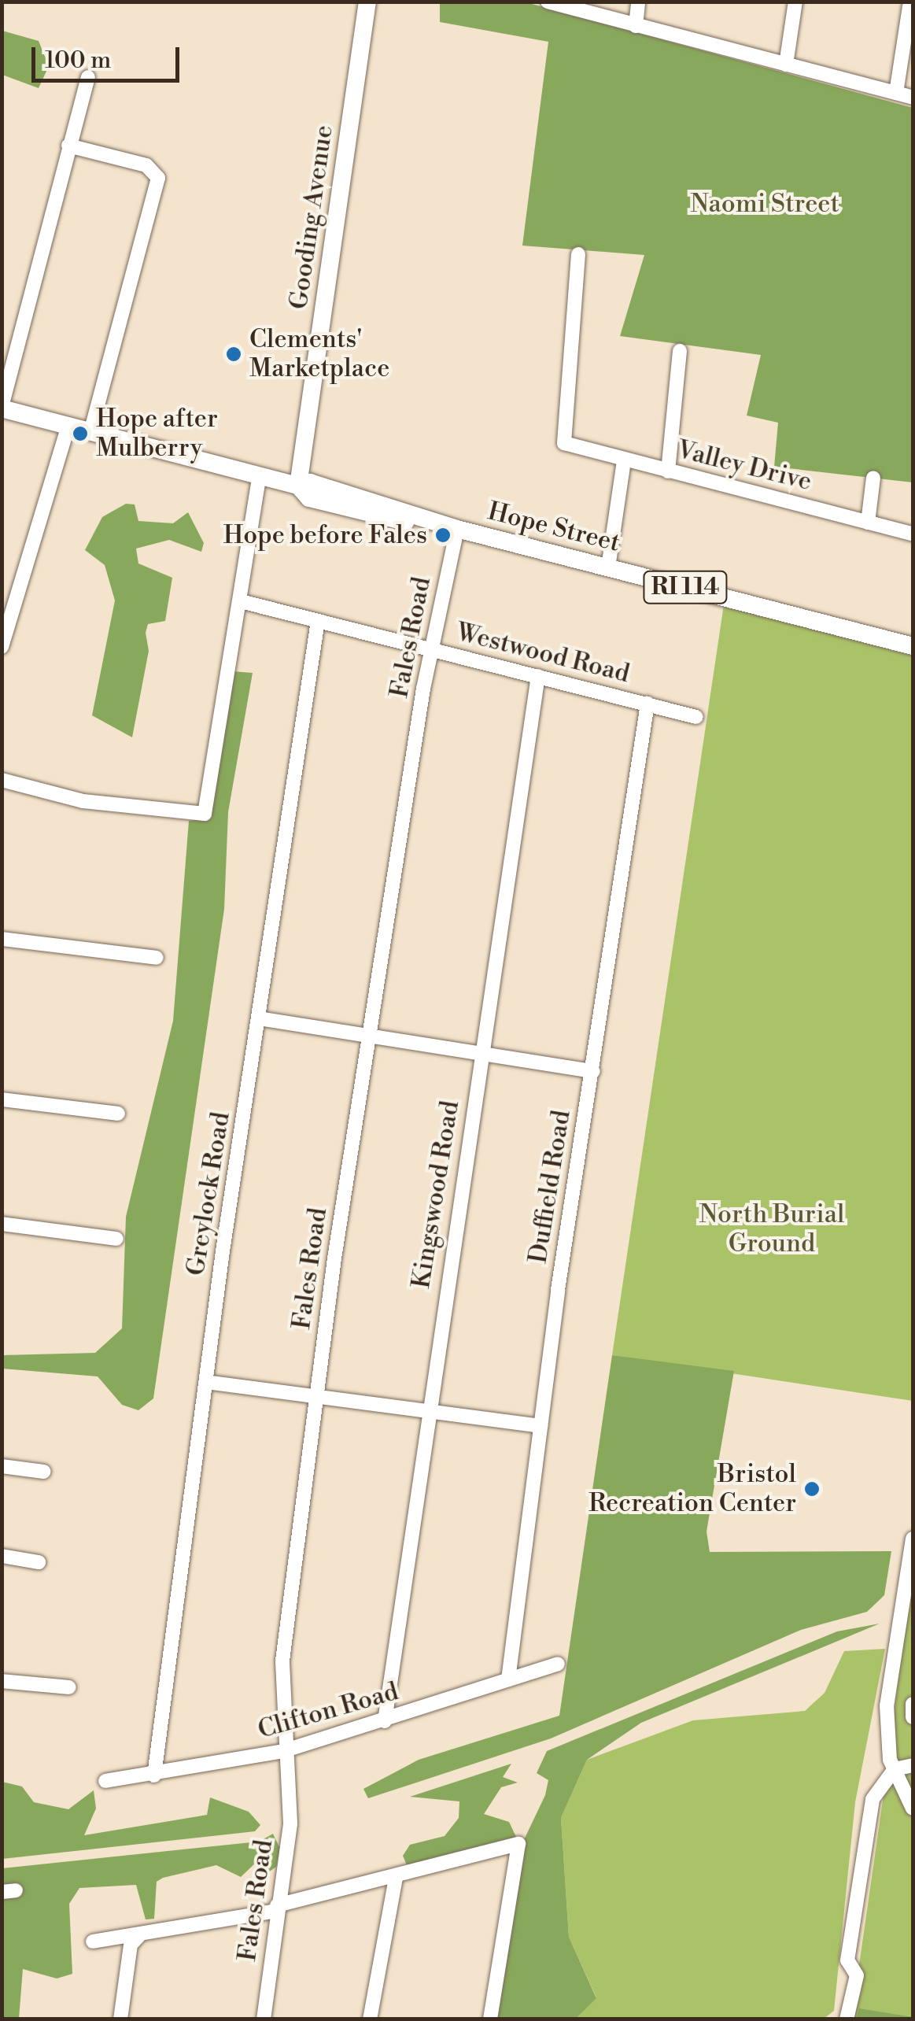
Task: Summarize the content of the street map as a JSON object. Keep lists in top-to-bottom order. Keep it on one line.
{"streets":{"main road":["Gooding Avenue","Hope Street","RI 114"],"street":["Valley Drive","Fales Road","Westwood Road","Duffield Road","Greylock Road","Kingswood Road","Clifton Road"]},"crossings":[["Gooding Avenue","Hope Street"],["Hope Street","Fales Road"],["Fales Road","Westwood Road"],["Fales Road","Clifton Road"],["Westwood Road","Duffield Road"],["Westwood Road","Greylock Road"],["Westwood Road","Kingswood Road"],["Duffield Road","Clifton Road"],["Greylock Road","Clifton Road"],["Kingswood Road","Clifton Road"]],"parks":["Naomi Street","North Burial Ground"],"places":["Clements' Marketplace","Hope after Mulberry","Hope before Fales","Bristol Recreation Center"],"scale_bar":"100 m"}
